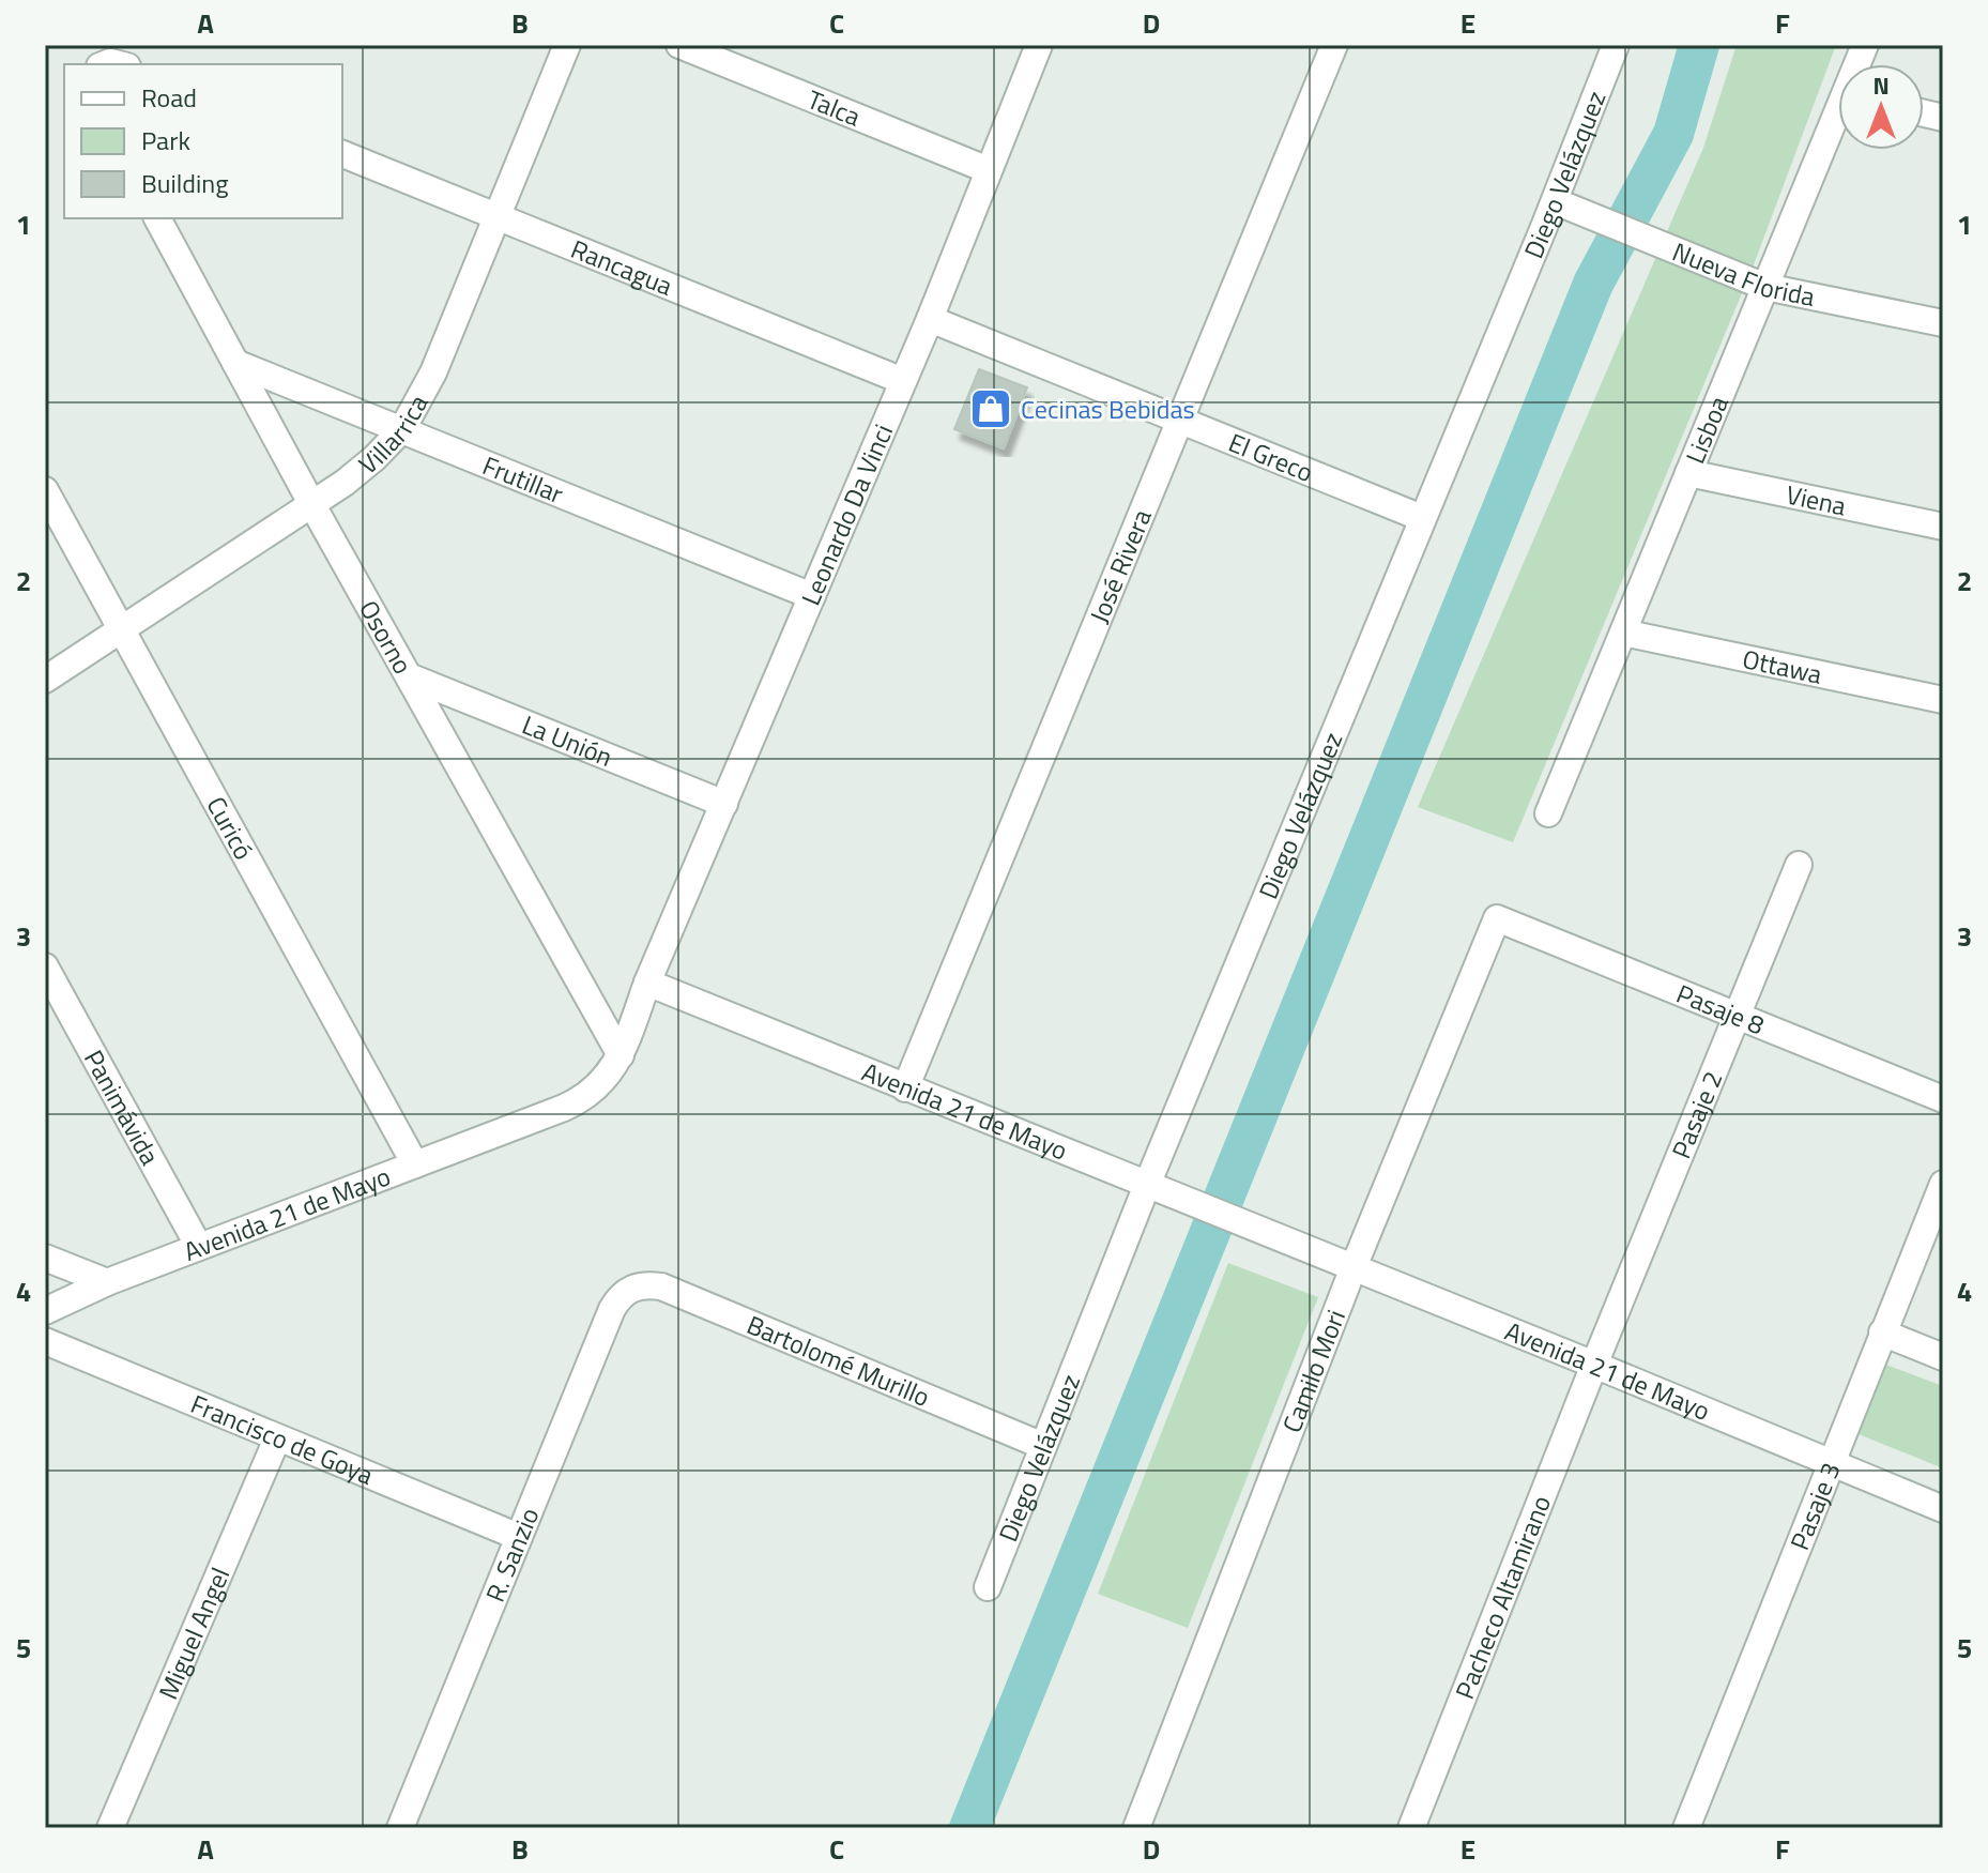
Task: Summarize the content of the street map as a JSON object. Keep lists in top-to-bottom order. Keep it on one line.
{"streets":{"street":["Talca","Diego Velázquez","Rancagua","Nueva Florida","Lisboa","Villarrica","El Greco","Frutillar","Viena","Leonardo Da Vinci","José Rivera","Osorno","Ottawa","La Unión","Curicó","Pasaje 8","Panimávida","Avenida 21 de Mayo","Pasaje 2","Bartolomé Murillo","Camilo Mori","Francisco de Goya","Pasaje 3","R. Sanzio","Pacheco Altamirano","Miguel Angel"]},"crossings":[["Talca","Leonardo Da Vinci"],["Diego Velázquez","Nueva Florida"],["Diego Velázquez","El Greco"],["Diego Velázquez","Avenida 21 de Mayo"],["Diego Velázquez","Bartolomé Murillo"],["Rancagua","Villarrica"],["Rancagua","Leonardo Da Vinci"],["Nueva Florida","Lisboa"],["Lisboa","Viena"],["Lisboa","Ottawa"],["Villarrica","Frutillar"],["Villarrica","Osorno"],["Villarrica","Curicó"],["El Greco","Leonardo Da Vinci"],["El Greco","José Rivera"],["Frutillar","Leonardo Da Vinci"],["Frutillar","Osorno"],["Leonardo Da Vinci","La Unión"],["Leonardo Da Vinci","Avenida 21 de Mayo"],["José Rivera","Avenida 21 de Mayo"],["Osorno","La Unión"],["Osorno","Avenida 21 de Mayo"],["Curicó","Avenida 21 de Mayo"],["Pasaje 8","Pasaje 2"],["Pasaje 8","Camilo Mori"],["Panimávida","Avenida 21 de Mayo"],["Avenida 21 de Mayo","Pasaje 2"],["Avenida 21 de Mayo","Camilo Mori"],["Avenida 21 de Mayo","Pasaje 3"],["Avenida 21 de Mayo","Pacheco Altamirano"],["Pasaje 2","Pacheco Altamirano"],["Bartolomé Murillo","R. Sanzio"],["Francisco de Goya","R. Sanzio"],["Francisco de Goya","Miguel Angel"]],"places":{"shop":["Cecinas Bebidas"]},"legend":["Road","Park","Building"],"north":"top","grid":{"columns":["A","B","C","D","E","F"],"rows":["1","2","3","4","5"]}}
